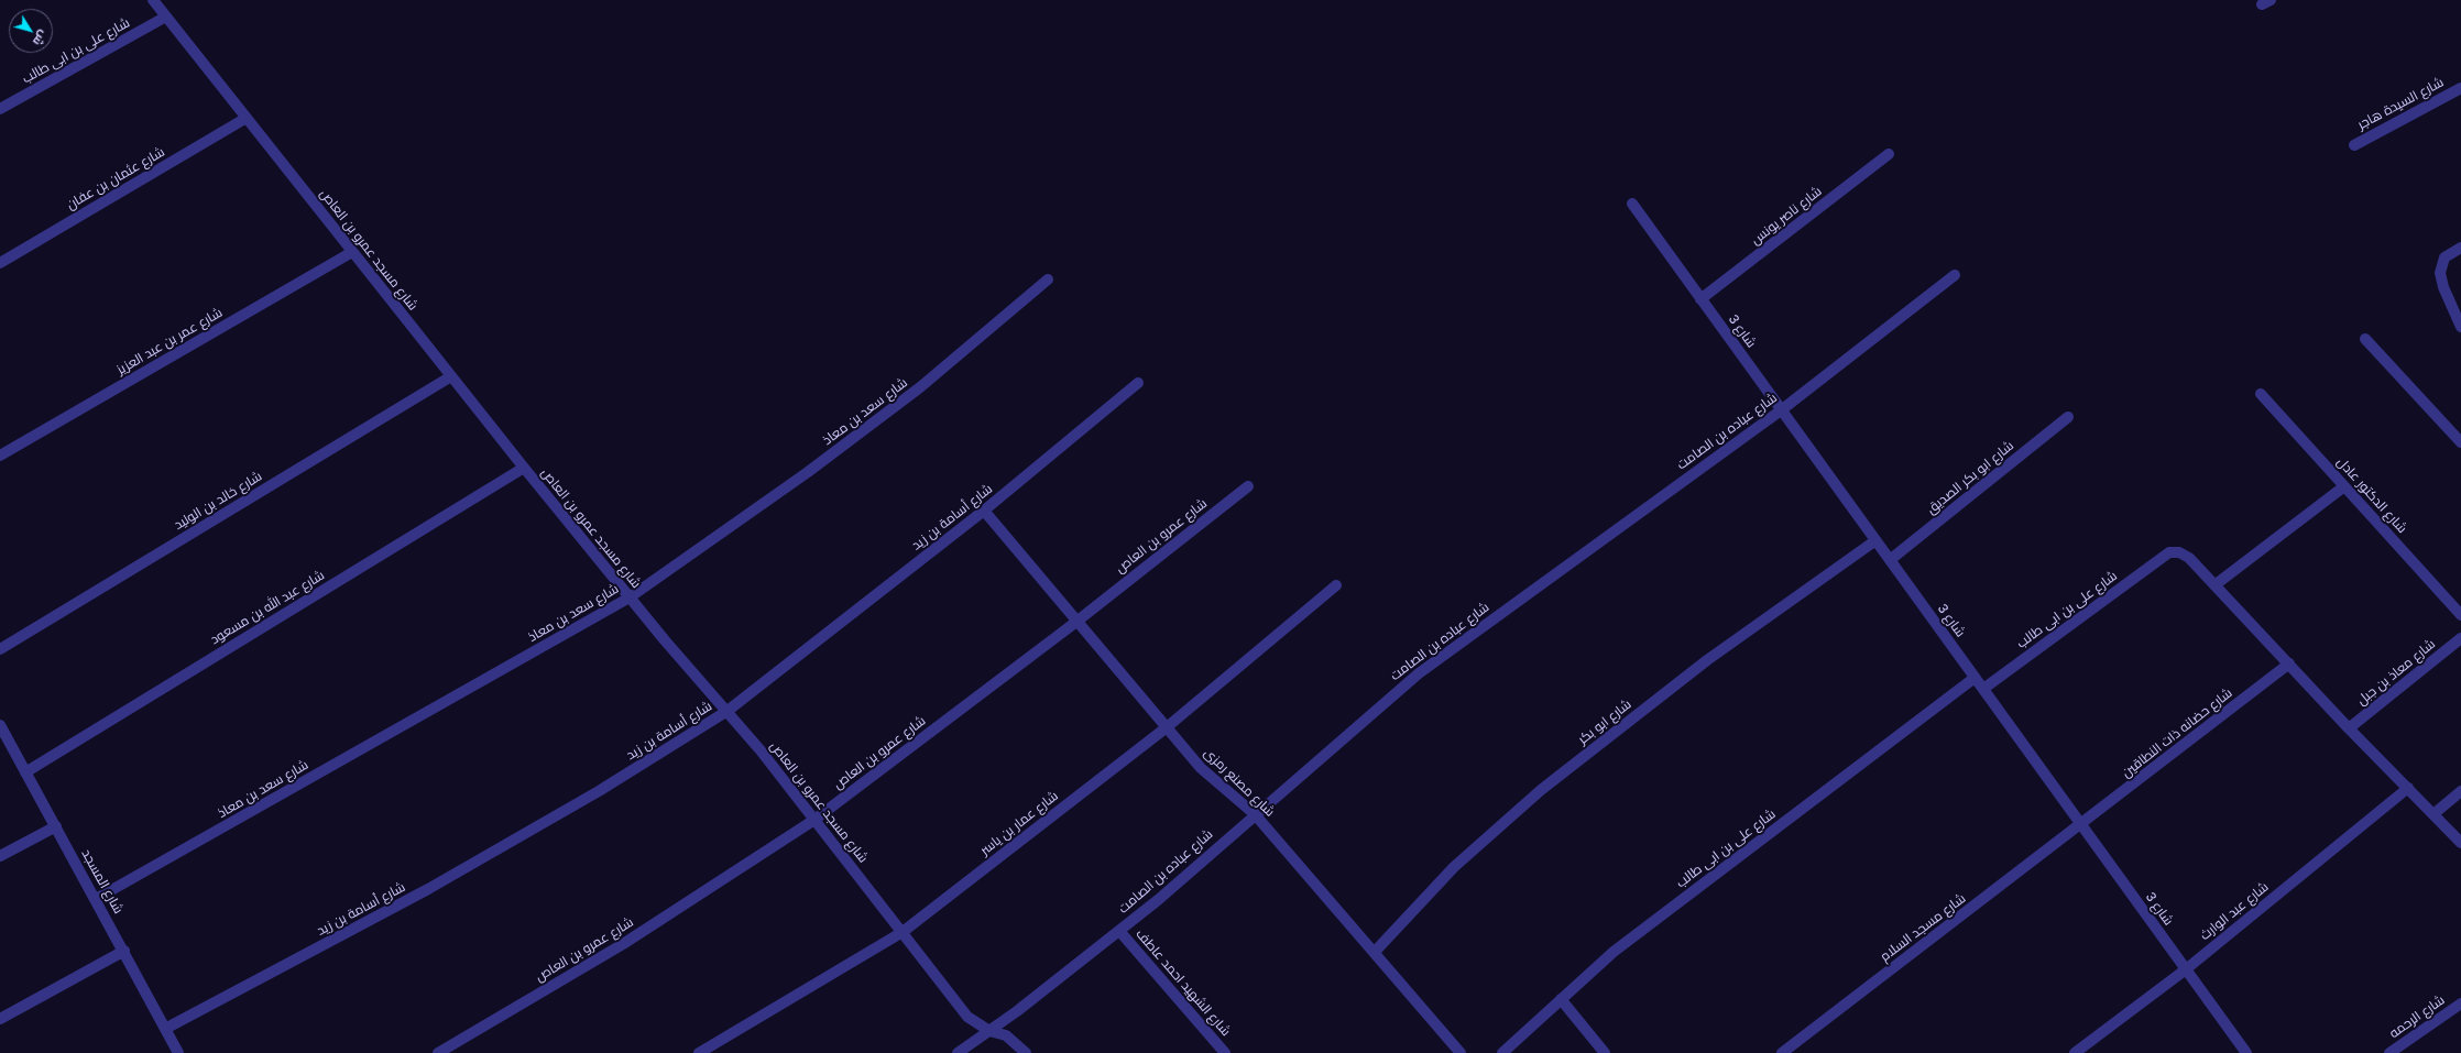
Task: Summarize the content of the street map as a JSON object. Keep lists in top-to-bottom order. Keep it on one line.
{"streets":{"street":["شارع على بن ابى طالب","شارع السيدة هاجر","شارع عثمان بن عفان","شارع ناصر يونس","شارع مسجد عمرو بن العاص","شارع 3","شارع عمر بن عبد العزيز","شارع سعد بن معاذ","شارع عباده بن الصامت","شارع ابو بكر الصديق","شارع الدكتور عادل","شارع خالد بن الوليد","شارع أسامة بن زيد","شارع عمرو بن العاص","شارع عبد الله بن مسعود","شارع معاذ بن جبل","شارع ابو بكر","شارع حضانه ذات النطاقين","شارع مصنع رمزى","شارع عمار بن ياسر","شارع المسجد","شارع عبد الوارث","شارع مسجد السلام","شارع الشهيد احمد عاطف","شارع الرحمه"]},"crossings":[["شارع على بن ابى طالب","شارع مسجد عمرو بن العاص"],["شارع على بن ابى طالب","شارع 3"],["شارع عثمان بن عفان","شارع مسجد عمرو بن العاص"],["شارع ناصر يونس","شارع 3"],["شارع مسجد عمرو بن العاص","شارع عمر بن عبد العزيز"],["شارع مسجد عمرو بن العاص","شارع سعد بن معاذ"],["شارع مسجد عمرو بن العاص","شارع عباده بن الصامت"],["شارع مسجد عمرو بن العاص","شارع خالد بن الوليد"],["شارع مسجد عمرو بن العاص","شارع أسامة بن زيد"],["شارع مسجد عمرو بن العاص","شارع عمرو بن العاص"],["شارع مسجد عمرو بن العاص","شارع عبد الله بن مسعود"],["شارع مسجد عمرو بن العاص","شارع عمار بن ياسر"],["شارع 3","شارع عباده بن الصامت"],["شارع 3","شارع ابو بكر الصديق"],["شارع 3","شارع ابو بكر"],["شارع 3","شارع حضانه ذات النطاقين"],["شارع 3","شارع عبد الوارث"],["شارع 3","شارع مسجد السلام"],["شارع سعد بن معاذ","شارع المسجد"],["شارع عباده بن الصامت","شارع مصنع رمزى"],["شارع عباده بن الصامت","شارع الشهيد احمد عاطف"],["شارع أسامة بن زيد","شارع مصنع رمزى"],["شارع أسامة بن زيد","شارع المسجد"],["شارع عمرو بن العاص","شارع مصنع رمزى"],["شارع عبد الله بن مسعود","شارع المسجد"],["شارع ابو بكر","شارع مصنع رمزى"],["شارع حضانه ذات النطاقين","شارع مسجد السلام"],["شارع مصنع رمزى","شارع عمار بن ياسر"]],"north":"bottom right"}
